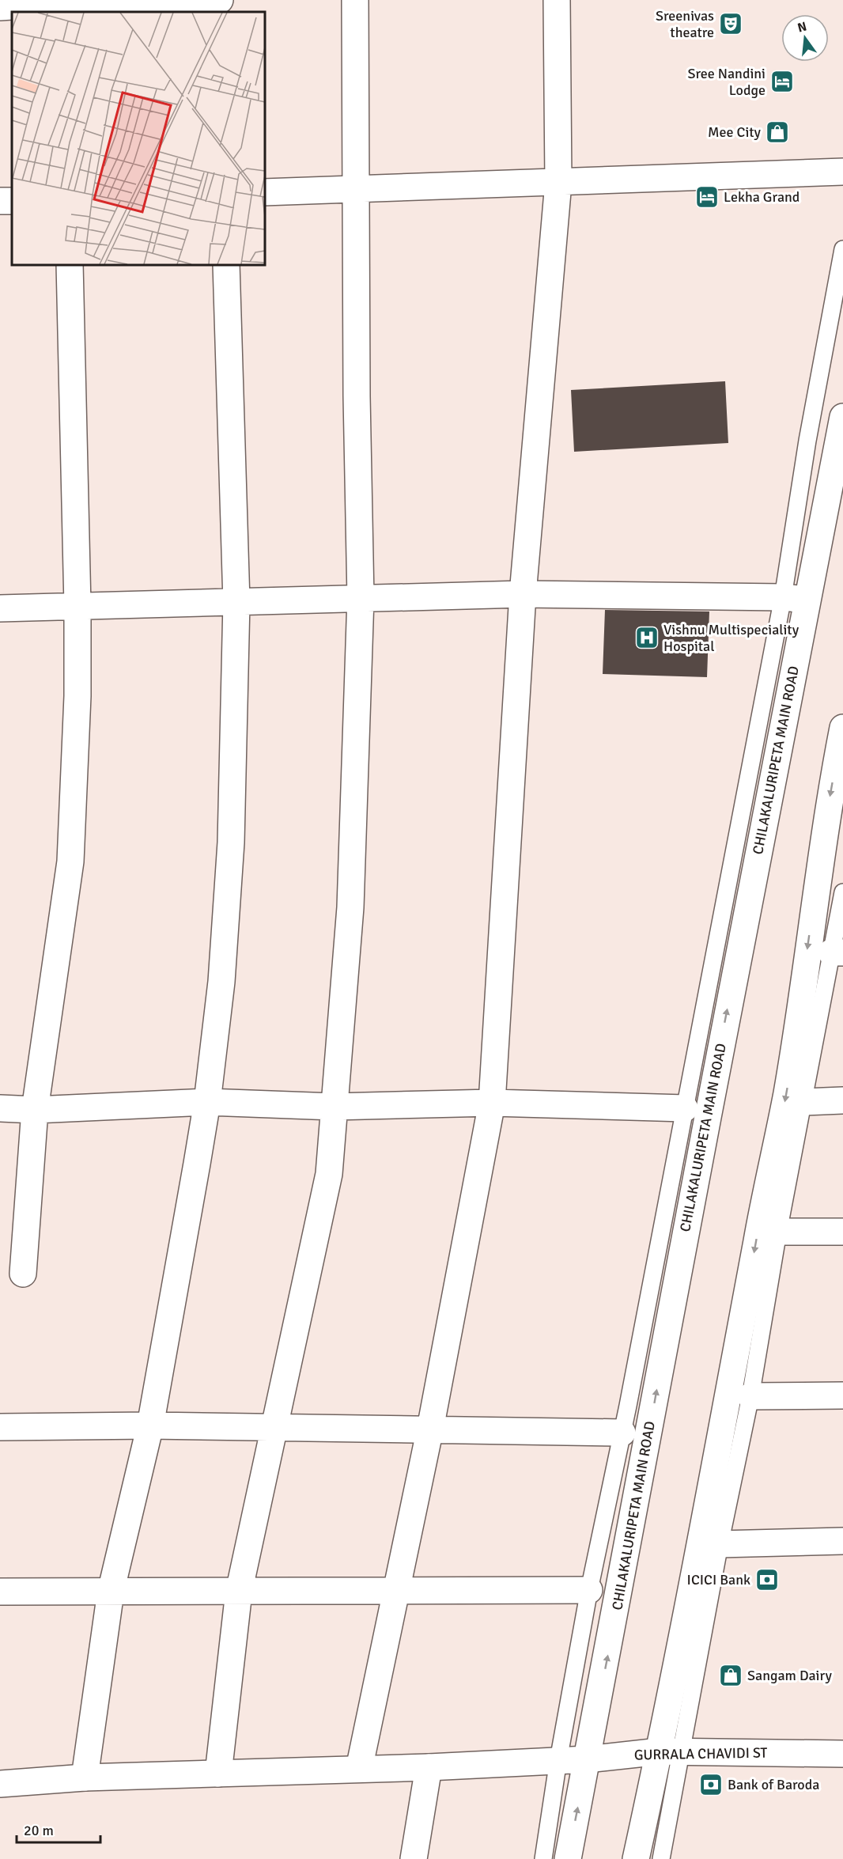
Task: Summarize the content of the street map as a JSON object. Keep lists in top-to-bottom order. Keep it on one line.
{"streets":{"street":["CHILAKALURIPETA MAIN ROAD","GURRALA CHAVIDI ST"]},"crossings":[["CHILAKALURIPETA MAIN ROAD","GURRALA CHAVIDI ST"]],"places":{"theatre":["Sreenivas theatre"],"hotel":["Sree Nandini Lodge","Lekha Grand"],"shop":["Mee City","Sangam Dairy"],"hospital":["Vishnu Multispeciality Hospital"],"bank":["ICICI Bank","Bank of Baroda"]},"scale_bar":"20 m","north":"top"}
